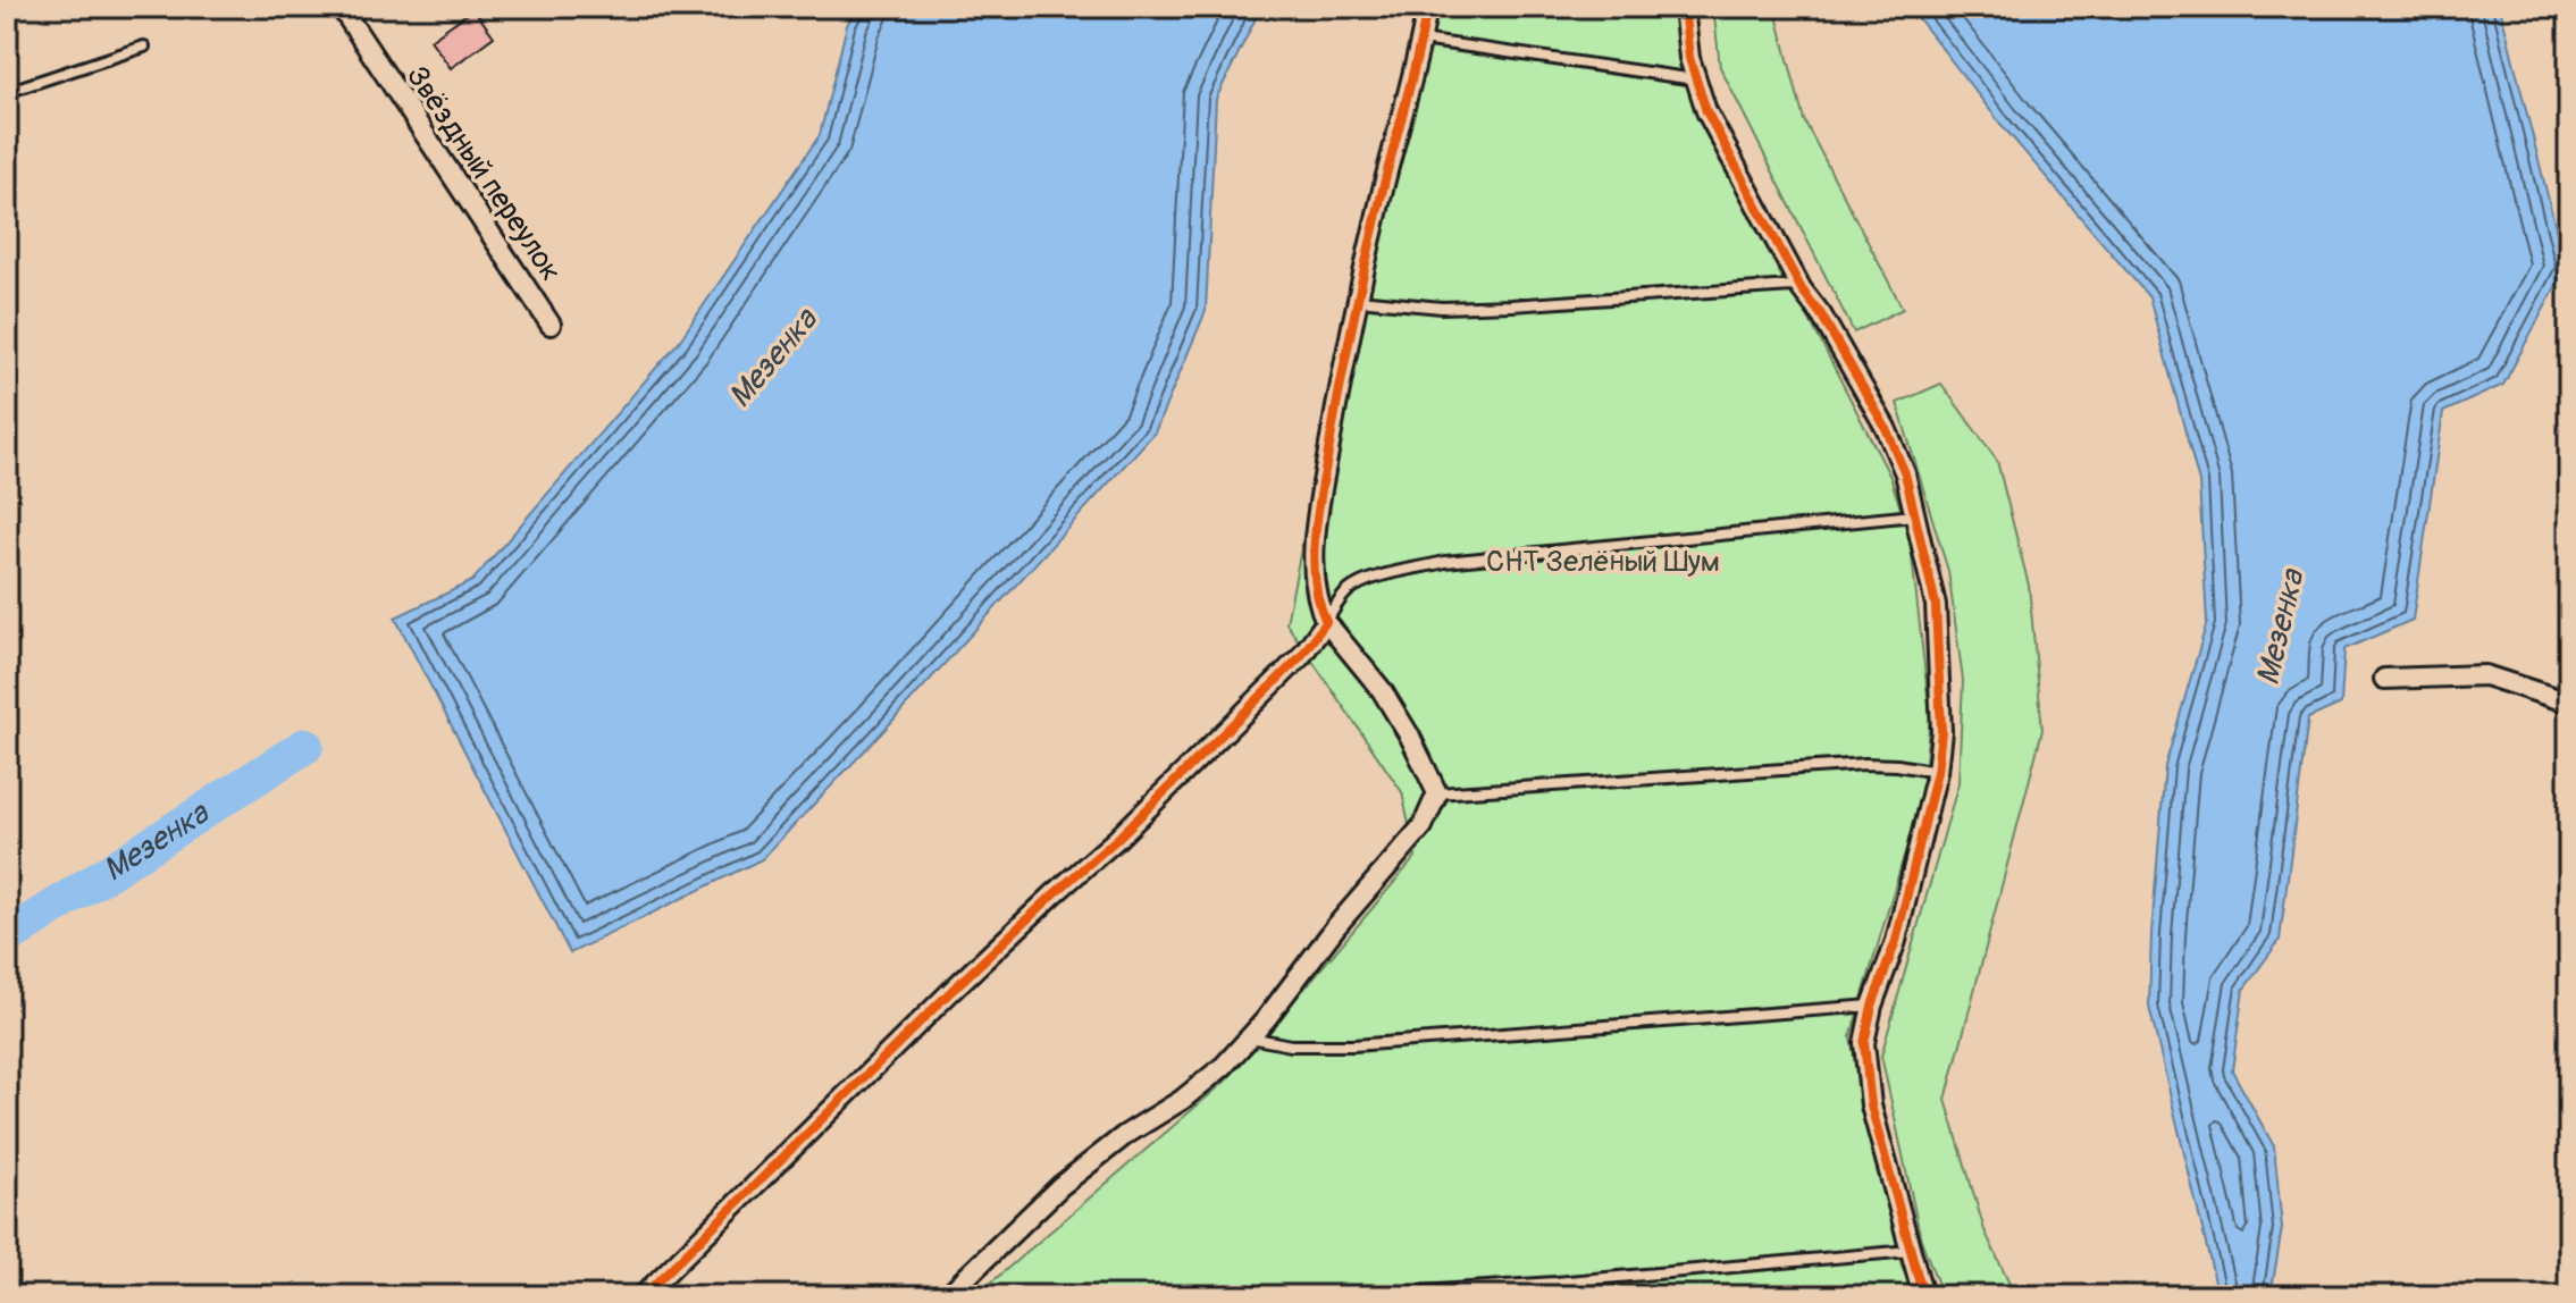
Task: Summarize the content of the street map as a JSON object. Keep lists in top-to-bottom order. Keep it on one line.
{"streets":{"street":["Звёздный переулок"]},"water":["Мезенка"],"parks":["СНТ Зелёный Шум"]}
